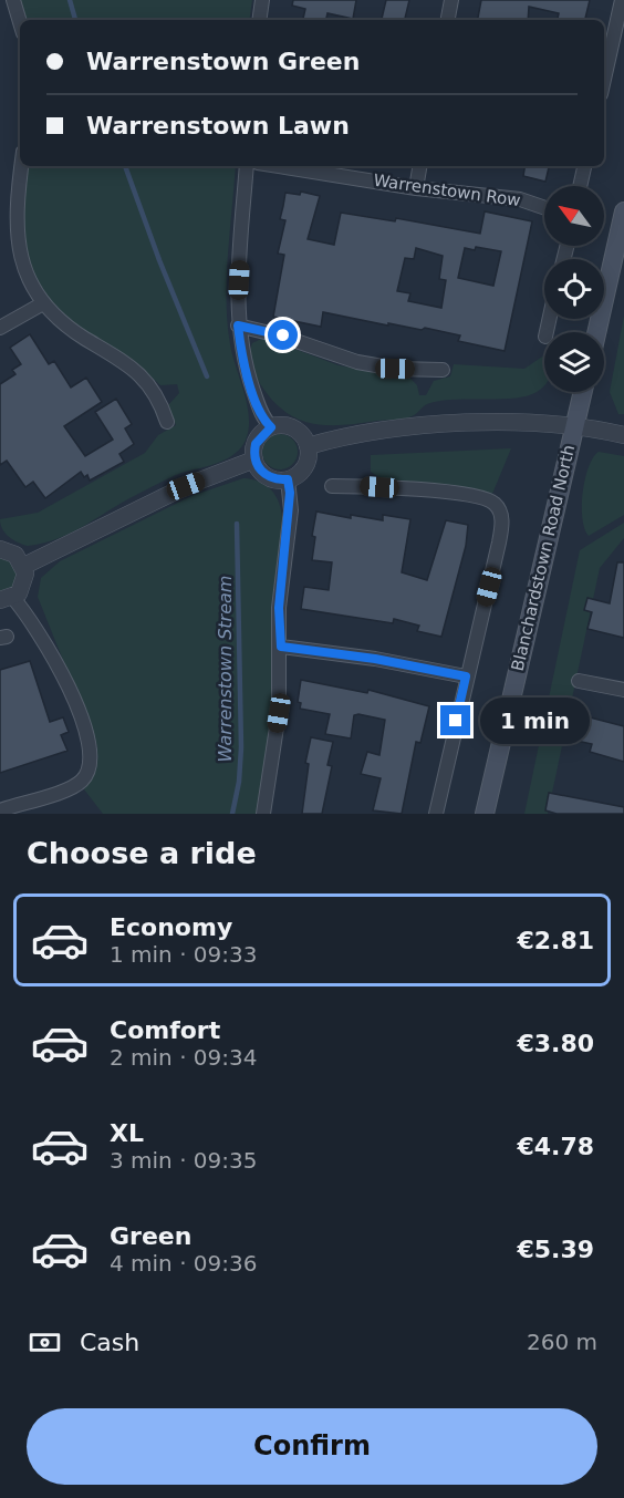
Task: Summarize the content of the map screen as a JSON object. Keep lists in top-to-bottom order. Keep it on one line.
{"streets":{"main road":["Blanchardstown Road North"],"street":["Warrenstown Row"]},"water":["Warrenstown Stream"],"north":"top left","page":{"banner":["Warrenstown Green","Warrenstown Lawn"],"bubble":"1 min","heading":"Choose a ride","list":[{"name":"Economy","note":"1 min · 09:33","value":"€2.81"},{"name":"Comfort","note":"2 min · 09:34","value":"€3.80"},{"name":"XL","note":"3 min · 09:35","value":"€4.78"},{"name":"Green","note":"4 min · 09:36","value":"€5.39"}],"pay":["Cash","260 m"],"buttons":"Confirm"}}
